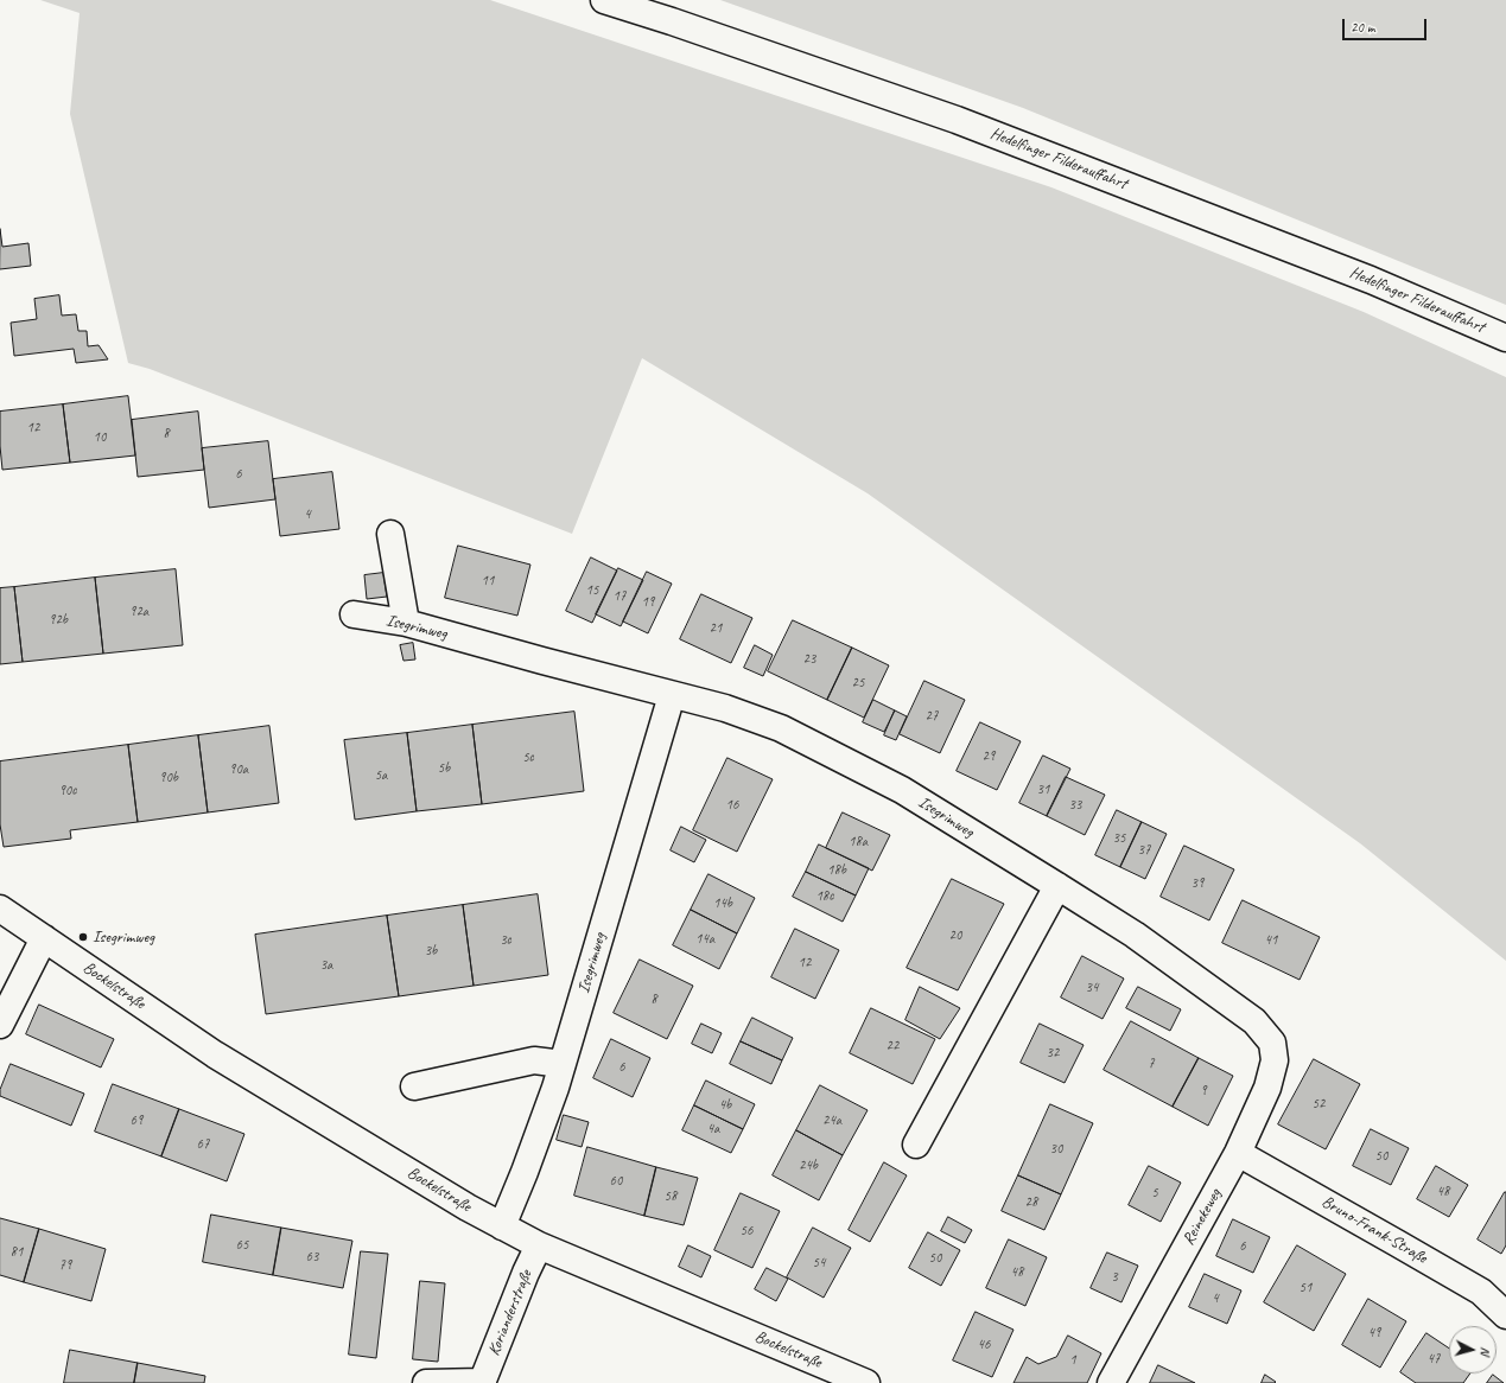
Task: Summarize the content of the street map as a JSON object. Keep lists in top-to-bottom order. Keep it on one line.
{"streets":{"street":["Hedelfinger Filderauffahrt","Isegrimweg","Bockelstraße","Reinekeweg","Bruno-Frank-Straße","Korianderstraße"]},"crossings":[["Isegrimweg","Bockelstraße"],["Isegrimweg","Reinekeweg"],["Bockelstraße","Korianderstraße"],["Reinekeweg","Bruno-Frank-Straße"]],"places":["Isegrimweg"],"house_numbers":["12","8","10","6","4","11","15","17","19","92a","92b","21","23","25","27","29","5c","5b","90a","5a","90b","31","90c","16","33","35","18a","37","18b","39","18c","14b","20","14a","3c","41","3b","12","3a","34","8","22","32","7","6","9","52","4b","69","24a","4a","67","30","50","24b","60","48","5","58","28","56","65","6","81","63","50","54","79","48","3","51","4","49","46","47","1"],"scale_bar":"20 m","north":"right"}
